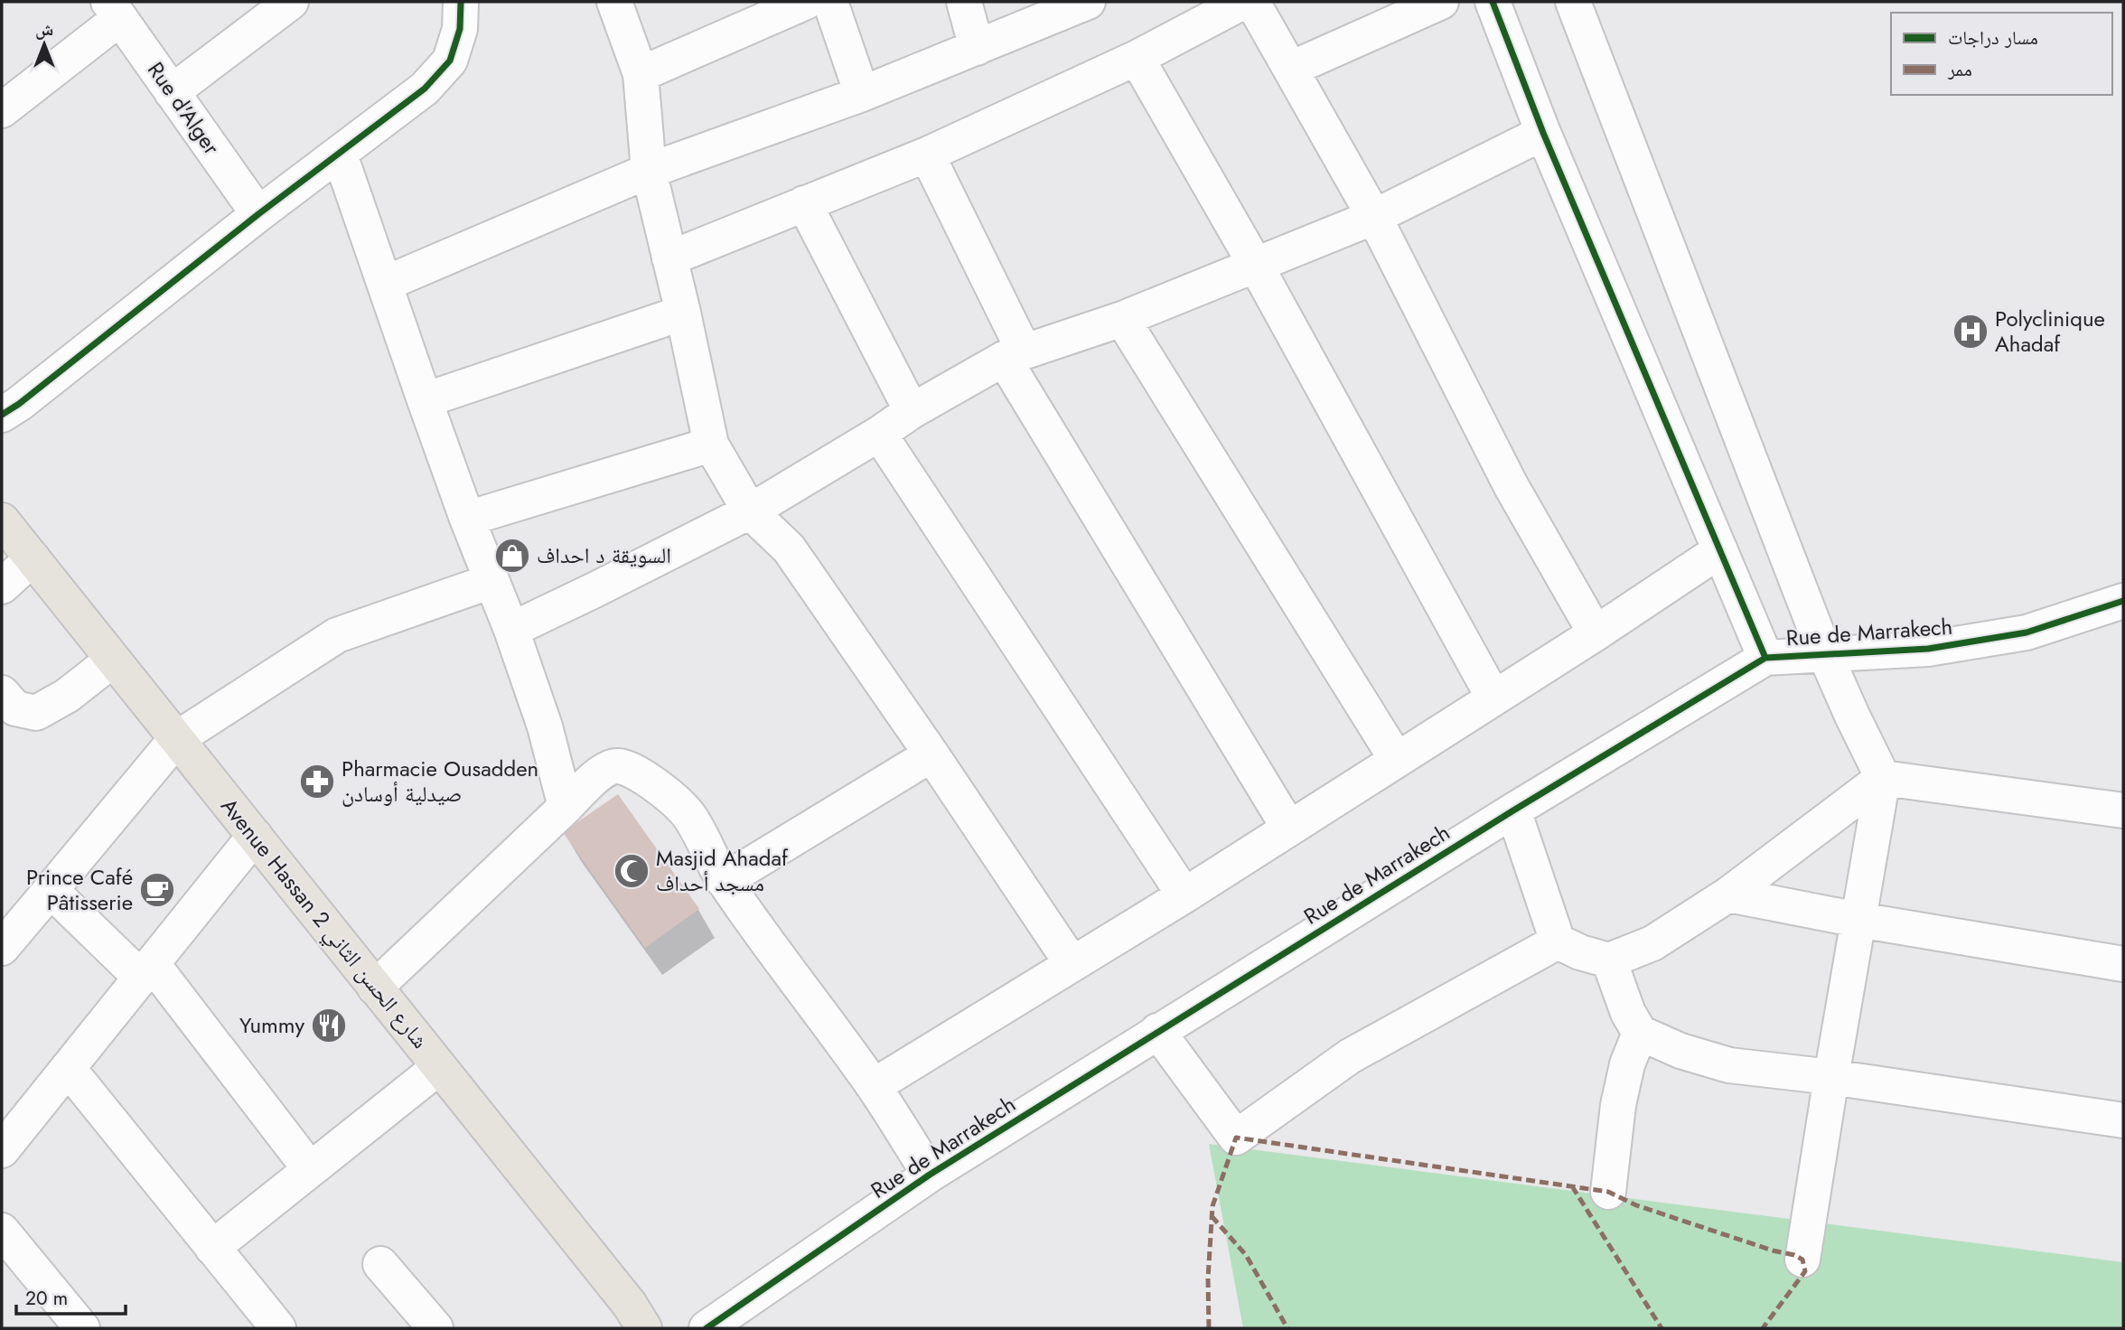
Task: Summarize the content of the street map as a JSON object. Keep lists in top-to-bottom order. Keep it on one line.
{"streets":{"main road":["Avenue Hassan 2 شارع الحسن الثاني"],"street":["Rue d'Alger","Rue de Marrakech"]},"places":{"hospital":["Polyclinique Ahadaf"],"shop":["السويقة د احداف"],"pharmacy":["Pharmacie Ousadden صيدلية أوسادن"],"mosque":["Masjid Ahadaf مسجد أحداف"],"cafe":["Prince Café Pâtisserie"],"restaurant":["Yummy"]},"legend":["مسار دراجات","ممر"],"scale_bar":"20 m","north":"top"}
